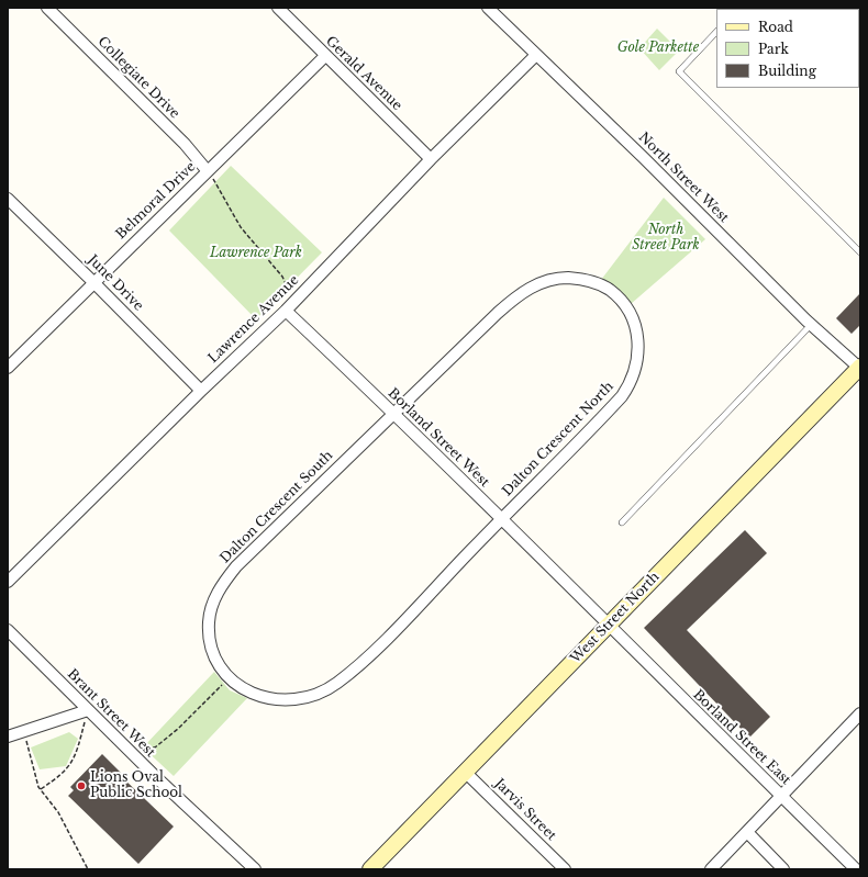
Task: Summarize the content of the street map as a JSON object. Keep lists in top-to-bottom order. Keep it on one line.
{"streets":{"main road":["West Street North"],"street":["Gerald Avenue","Collegiate Drive","North Street West","Belmoral Drive","June Drive","Lawrence Avenue","Borland Street West","Dalton Crescent North","Dalton Crescent South","Brant Street West","Borland Street East","Jarvis Street"]},"crossings":[["Gerald Avenue","Belmoral Drive"],["Gerald Avenue","Lawrence Avenue"],["Collegiate Drive","Belmoral Drive"],["North Street West","Lawrence Avenue"],["North Street West","West Street North"],["Belmoral Drive","June Drive"],["June Drive","Lawrence Avenue"],["Lawrence Avenue","Borland Street West"],["Borland Street West","Dalton Crescent North"],["Borland Street West","Dalton Crescent South"],["Borland Street West","West Street North"],["Borland Street West","Borland Street East"],["Dalton Crescent North","Dalton Crescent South"],["West Street North","Borland Street East"],["West Street North","Jarvis Street"]],"parks":["Gole Parkette","North Street Park","Lawrence Park"],"places":["Lions Oval Public School"],"legend":["Road","Park","Building"]}
